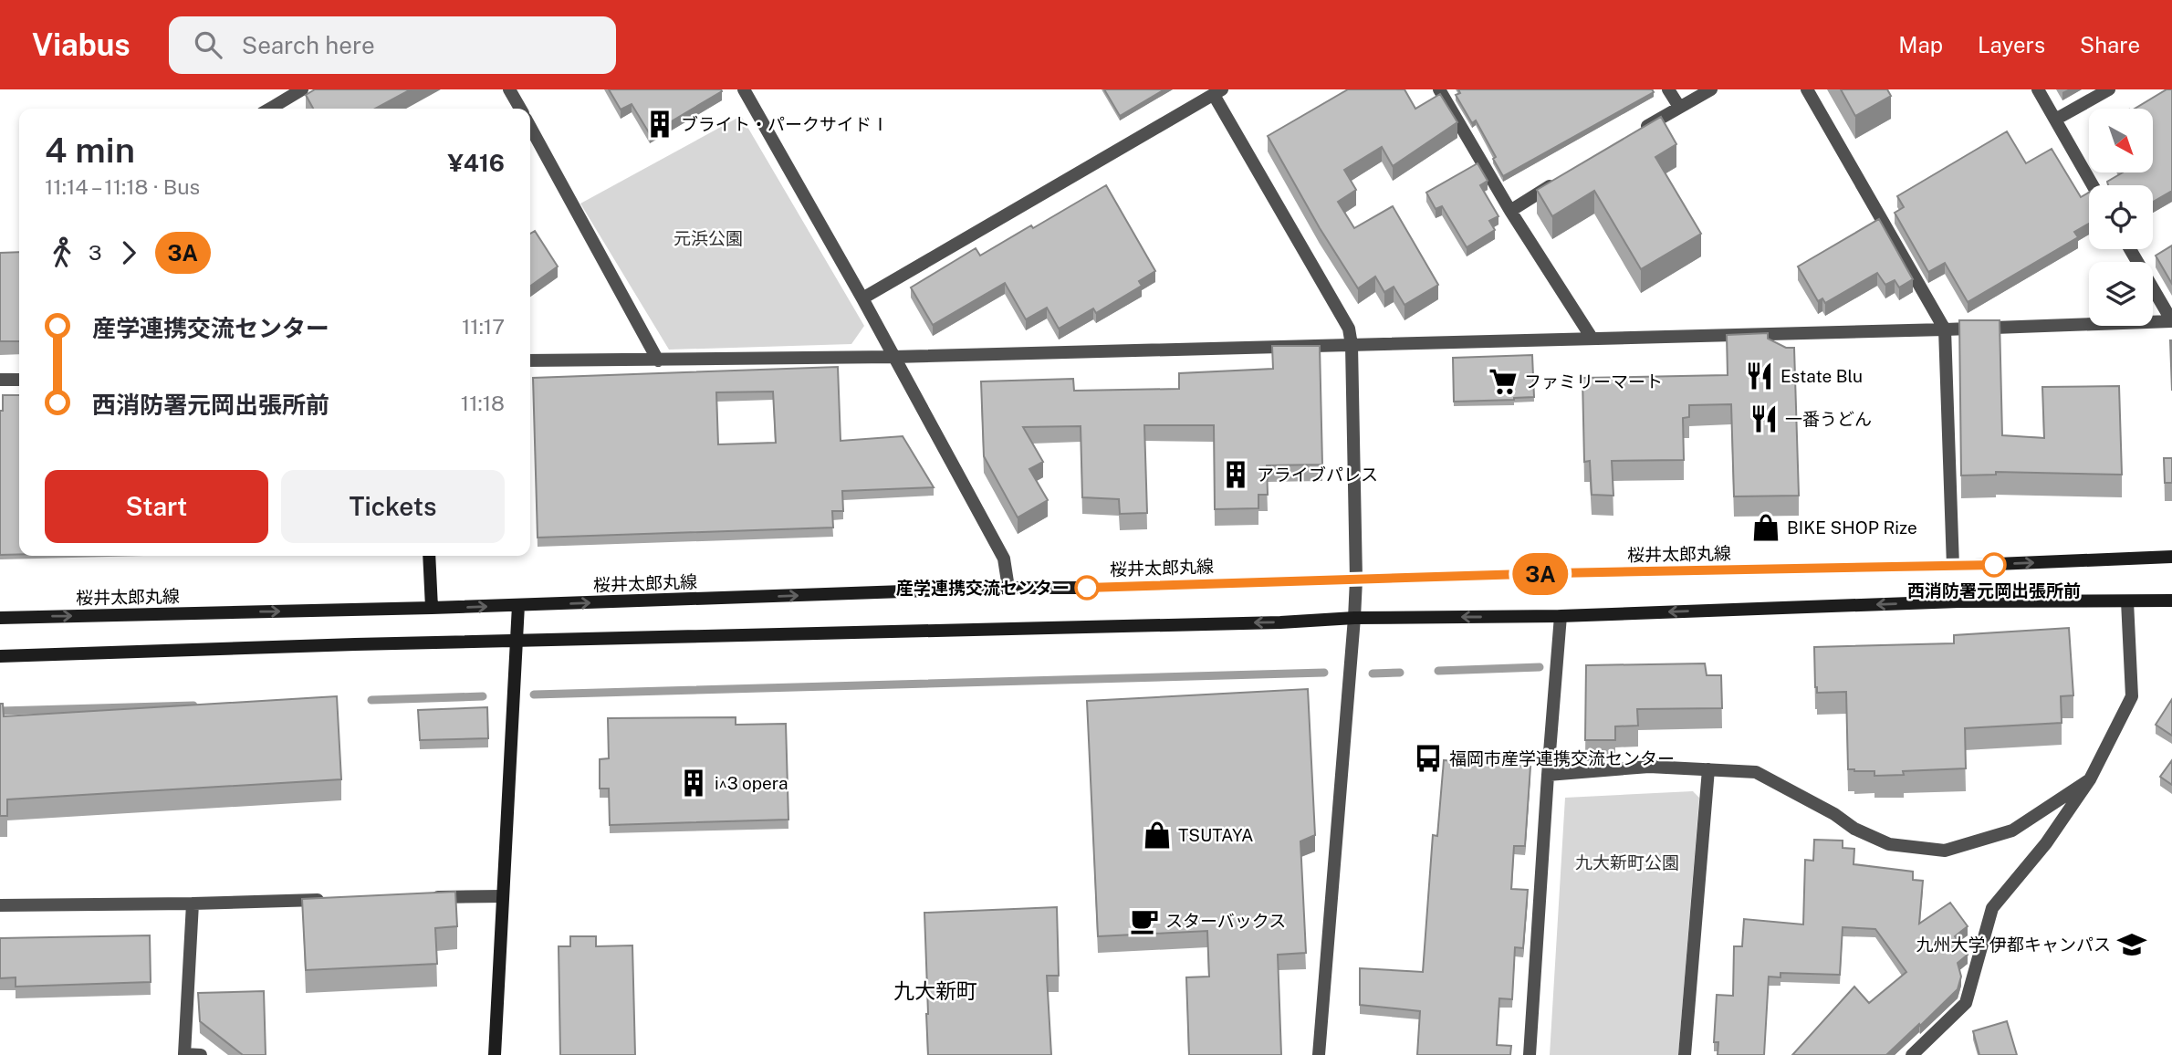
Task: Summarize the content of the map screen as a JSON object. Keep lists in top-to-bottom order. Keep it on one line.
{"streets":{"main road":["桜井太郎丸線"]},"districts":["九大新町"],"parks":["元浜公園","九大新町公園"],"places":{"building":["ブライト・パークサイドⅠ","アライブパレス","i^3 opera"],"restaurant":["Estate Blu","一番うどん"],"supermarket":["ファミリーマート"],"shop":["BIKE SHOP Rize","TSUTAYA"],"other":["西消防署元岡出張所前","産学連携交流センター"],"bus stop":["福岡市産学連携交流センター"],"cafe":["スターバックス"],"school or university":["九州大学 伊都キャンパス"]},"lines":["bus line 3A"],"north":"bottom right","page":{"header":"Viabus","search":"Search here","nav":["Map","Layers","Share"],"on_map":"3A","heading":["4 min","11:14 – 11:18 · Bus","¥416"],"legs":["3","3A"],"list":[{"name":"産学連携交流センター","value":"11:17"},{"name":"西消防署元岡出張所前","value":"11:18"}],"buttons":["Start","Tickets"]}}
